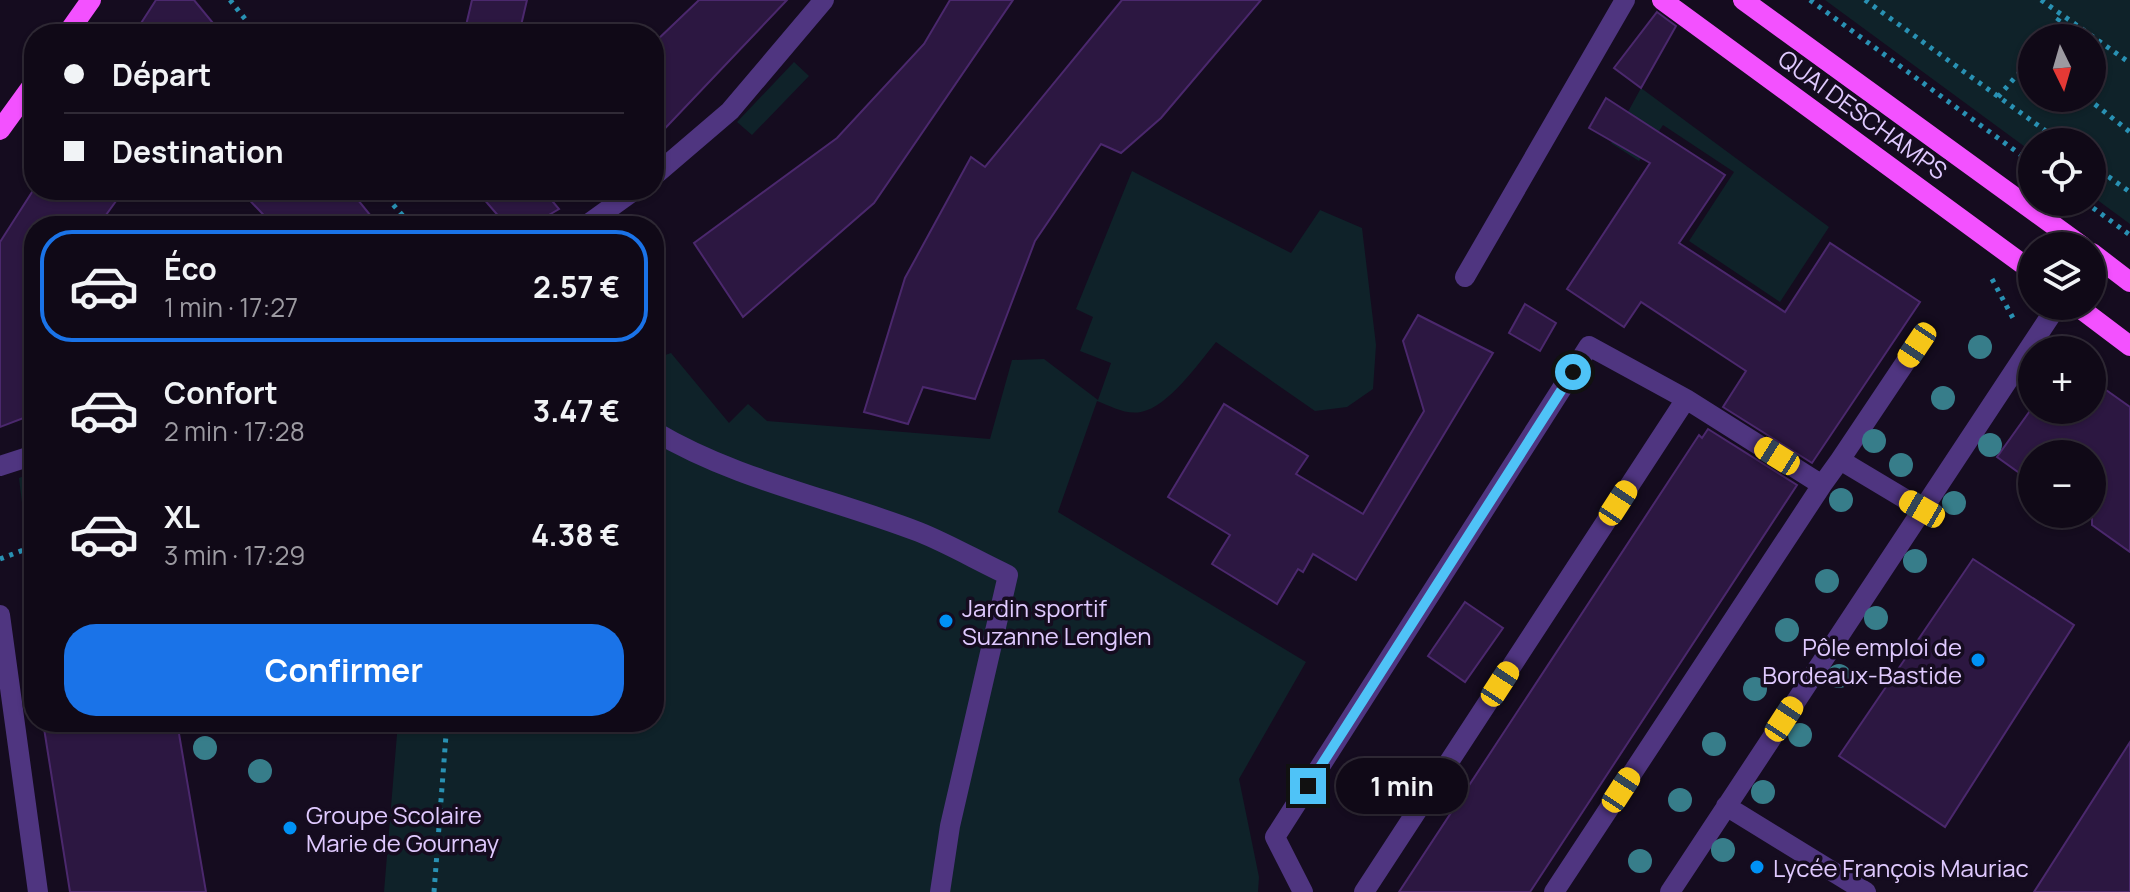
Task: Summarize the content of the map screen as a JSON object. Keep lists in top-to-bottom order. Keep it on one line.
{"streets":{"main road":["QUAI DESCHAMPS"]},"places":["Jardin sportif Suzanne Lenglen","Pôle emploi de Bordeaux-Bastide","Groupe Scolaire Marie de Gournay","Lycée François Mauriac"],"north":"bottom","page":{"map_buttons":["+","−"],"banner":["Départ","Destination"],"list":[{"name":"Éco","note":"1 min · 17:27","value":"2.57 €"},{"name":"Confort","note":"2 min · 17:28","value":"3.47 €"},{"name":"XL","note":"3 min · 17:29","value":"4.38 €"}],"buttons":"Confirmer","bubble":"1 min"}}
